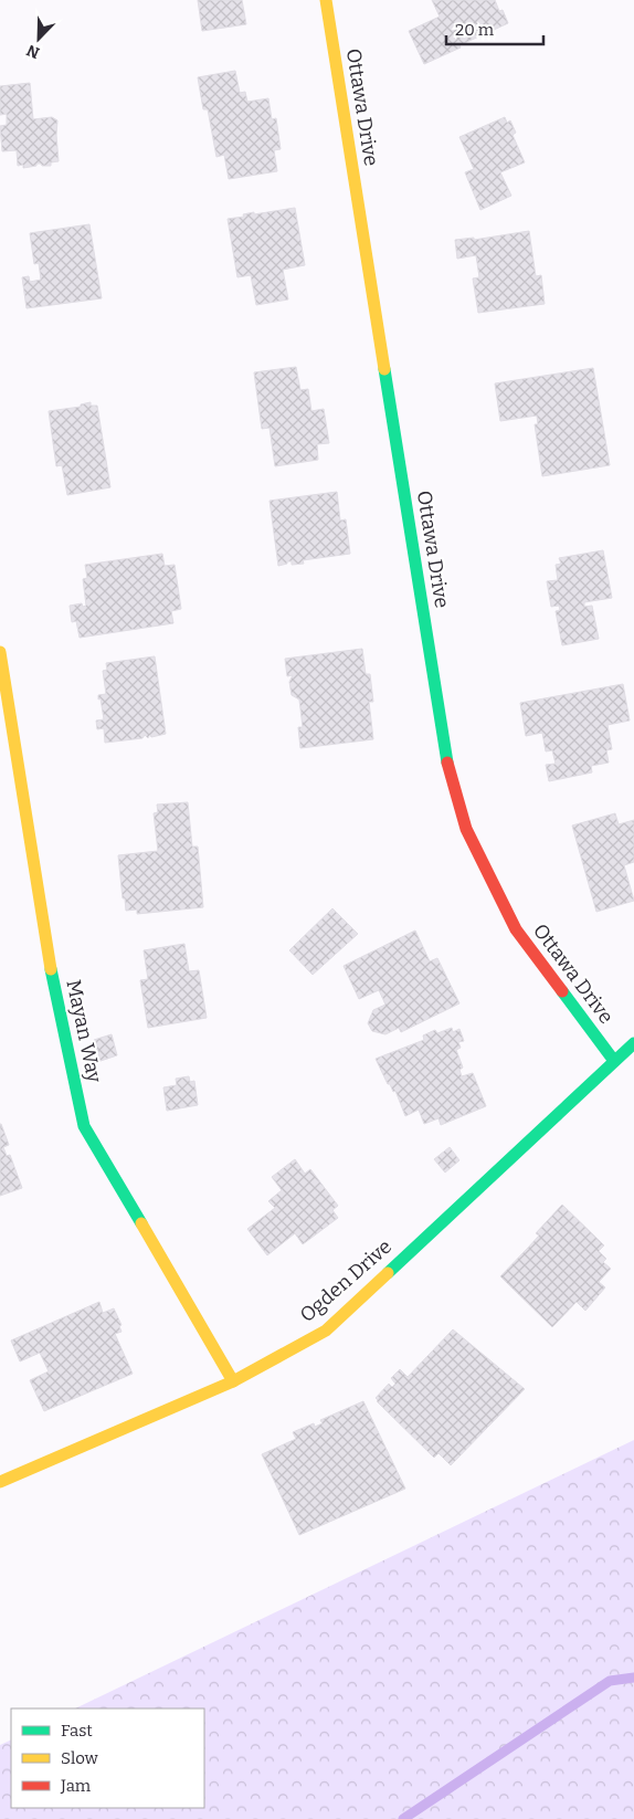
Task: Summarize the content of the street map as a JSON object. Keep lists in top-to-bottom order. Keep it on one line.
{"streets":{"street":["Ottawa Drive","Mayan Way","Ogden Drive"]},"crossings":[["Ottawa Drive","Ogden Drive"],["Mayan Way","Ogden Drive"]],"legend":["Fast","Slow","Jam"],"scale_bar":"20 m","north":"bottom left"}
